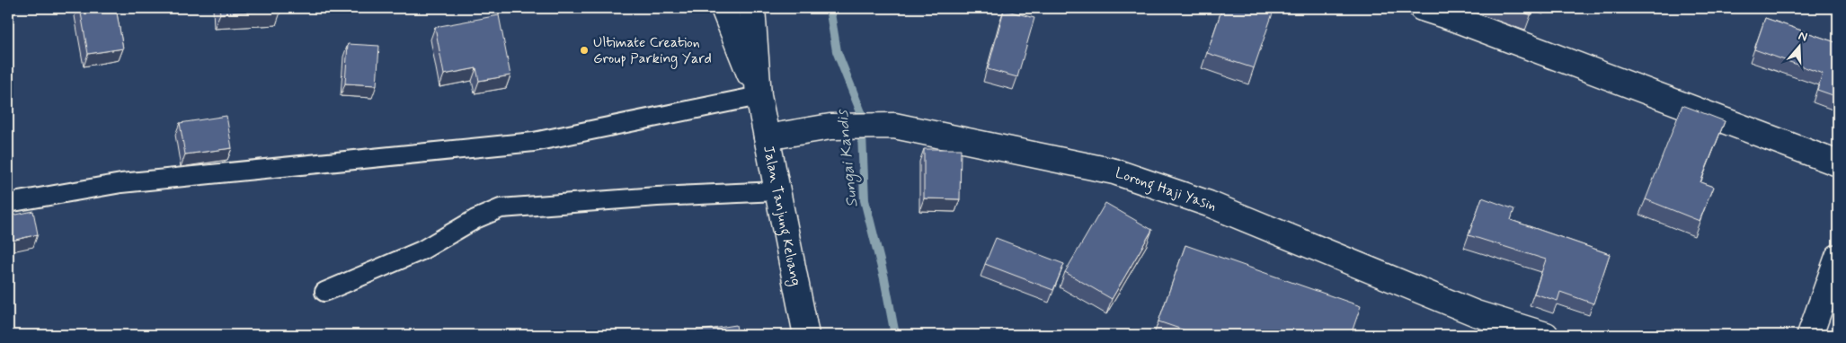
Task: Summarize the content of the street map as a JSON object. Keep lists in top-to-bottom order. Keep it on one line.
{"streets":{"street":["Lorong Haji Yasin","Jalan Tanjung Keluang"]},"crossings":[["Lorong Haji Yasin","Jalan Tanjung Keluang"]],"water":["Sungai Kandis"],"places":["Ultimate Creation Group Parking Yard"],"north":"top"}
